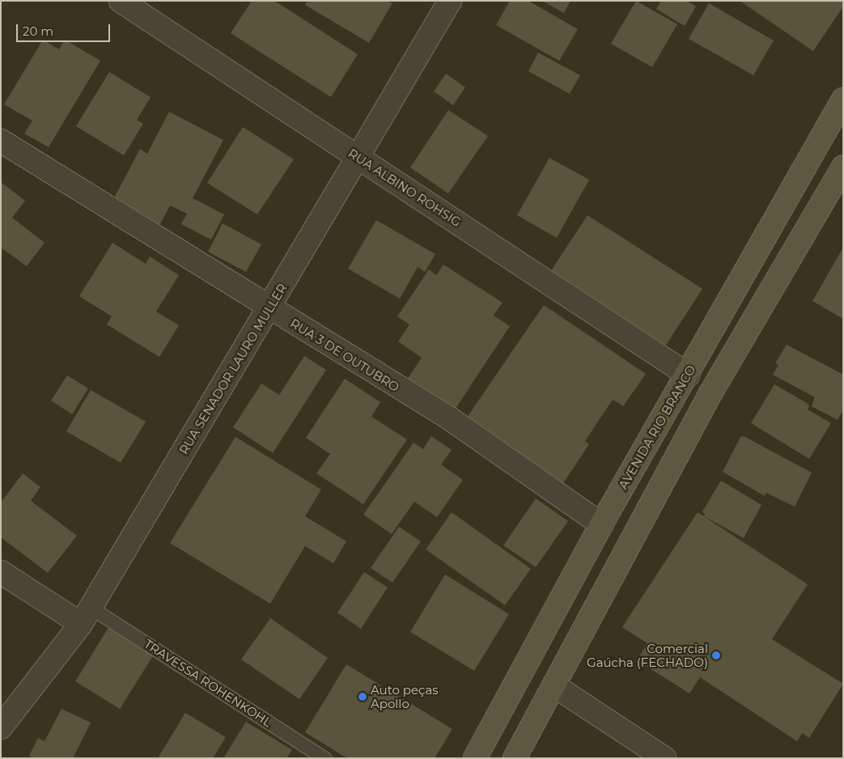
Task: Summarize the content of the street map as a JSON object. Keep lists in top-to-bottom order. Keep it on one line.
{"streets":{"main road":["AVENIDA RIO BRANCO"],"street":["RUA ALBINO ROHSIG","RUA 3 DE OUTUBRO","RUA SENADOR LAURO MULLER"],"lane":["TRAVESSA ROHENKOHL"]},"crossings":[["RUA ALBINO ROHSIG","RUA SENADOR LAURO MULLER"],["RUA ALBINO ROHSIG","AVENIDA RIO BRANCO"],["RUA 3 DE OUTUBRO","RUA SENADOR LAURO MULLER"],["RUA 3 DE OUTUBRO","AVENIDA RIO BRANCO"],["RUA SENADOR LAURO MULLER","TRAVESSA ROHENKOHL"]],"places":["Comercial Gaúcha (FECHADO)","Auto peças Apollo"],"scale_bar":"20 m"}
